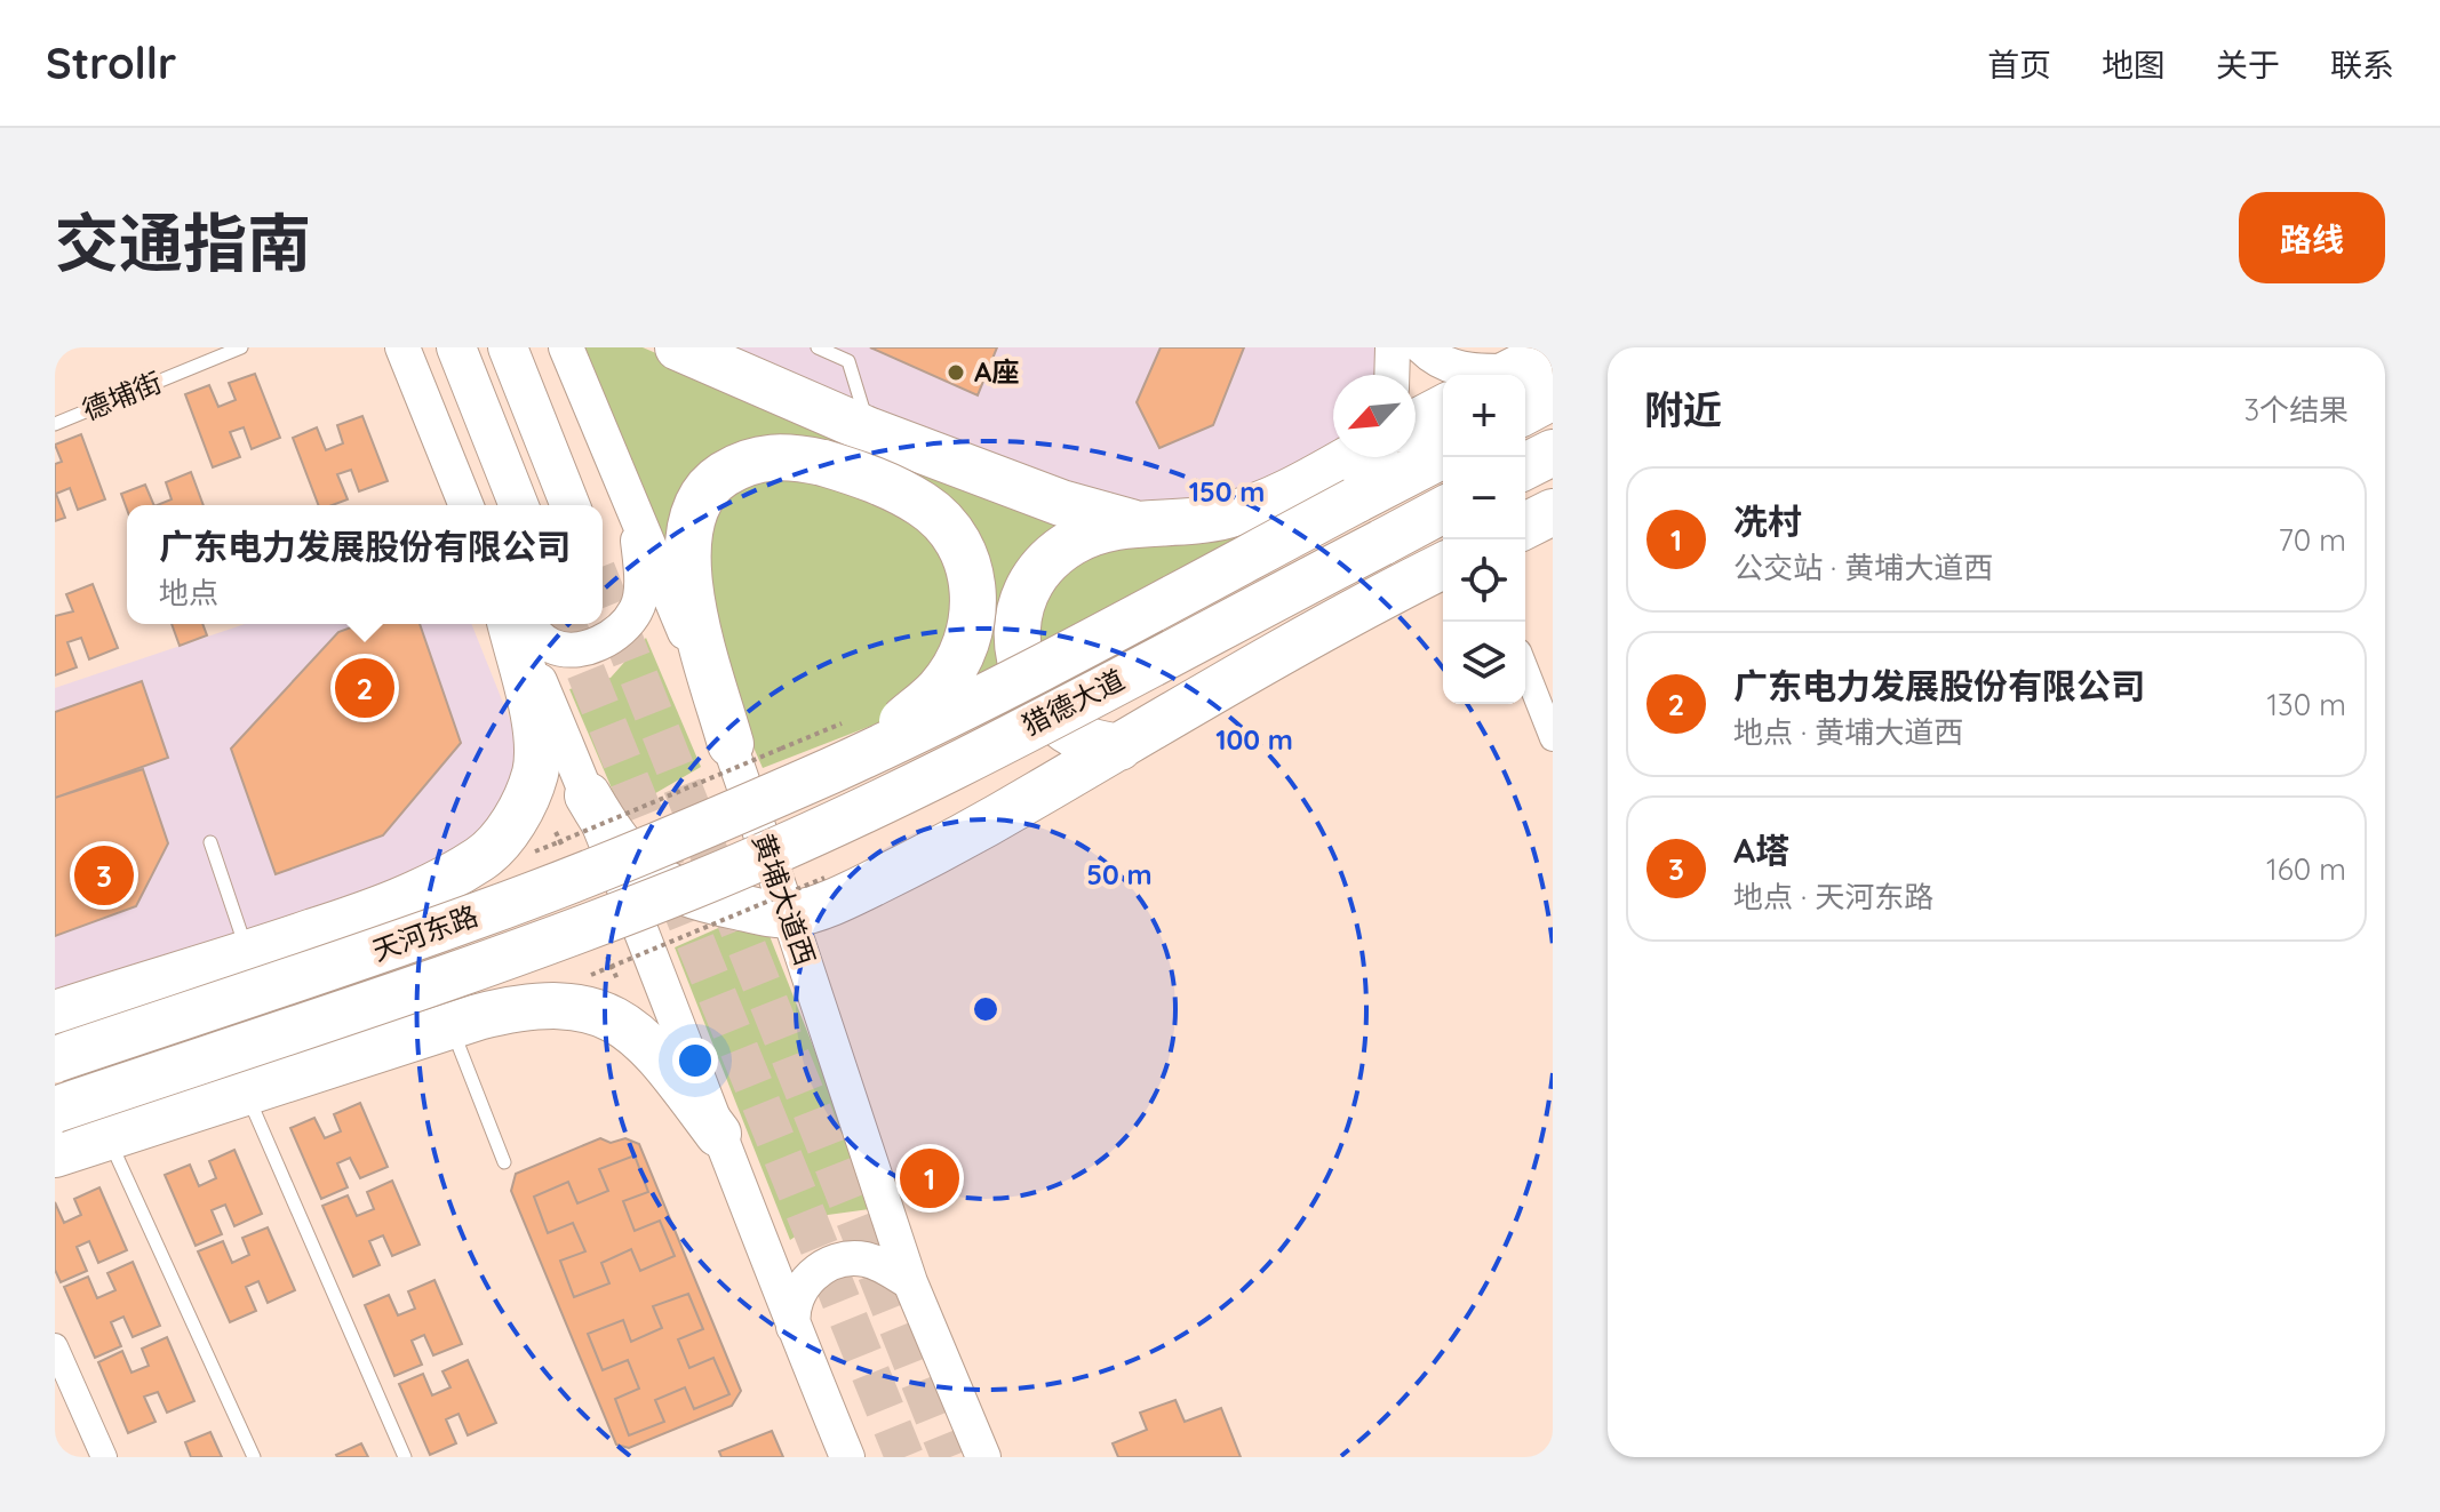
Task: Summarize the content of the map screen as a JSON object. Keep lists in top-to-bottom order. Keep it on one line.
{"streets":{"highway":["猎德大道","天河东路"],"main road":["黄埔大道西"],"lane":["德埔街"]},"crossings":[["猎德大道","天河东路"]],"places":["A座"],"north":"bottom left","page":{"header":"Strollr","nav":["首页","地图","关于","联系"],"title":"交通指南","buttons":"路线","heading":["附近","3个结果"],"map_buttons":["+","−"],"list":[{"mark":"1","name":"冼村","note":"公交站 · 黄埔大道西","value":"70 m"},{"mark":"2","name":"广东电力发展股份有限公司","note":"地点 · 黄埔大道西","value":"130 m"},{"mark":"3","name":"A塔","note":"地点 · 天河东路","value":"160 m"}],"popup":["广东电力发展股份有限公司","地点"],"pins":["2","3","1"]},"rings":["150 m","100 m","50 m"]}
